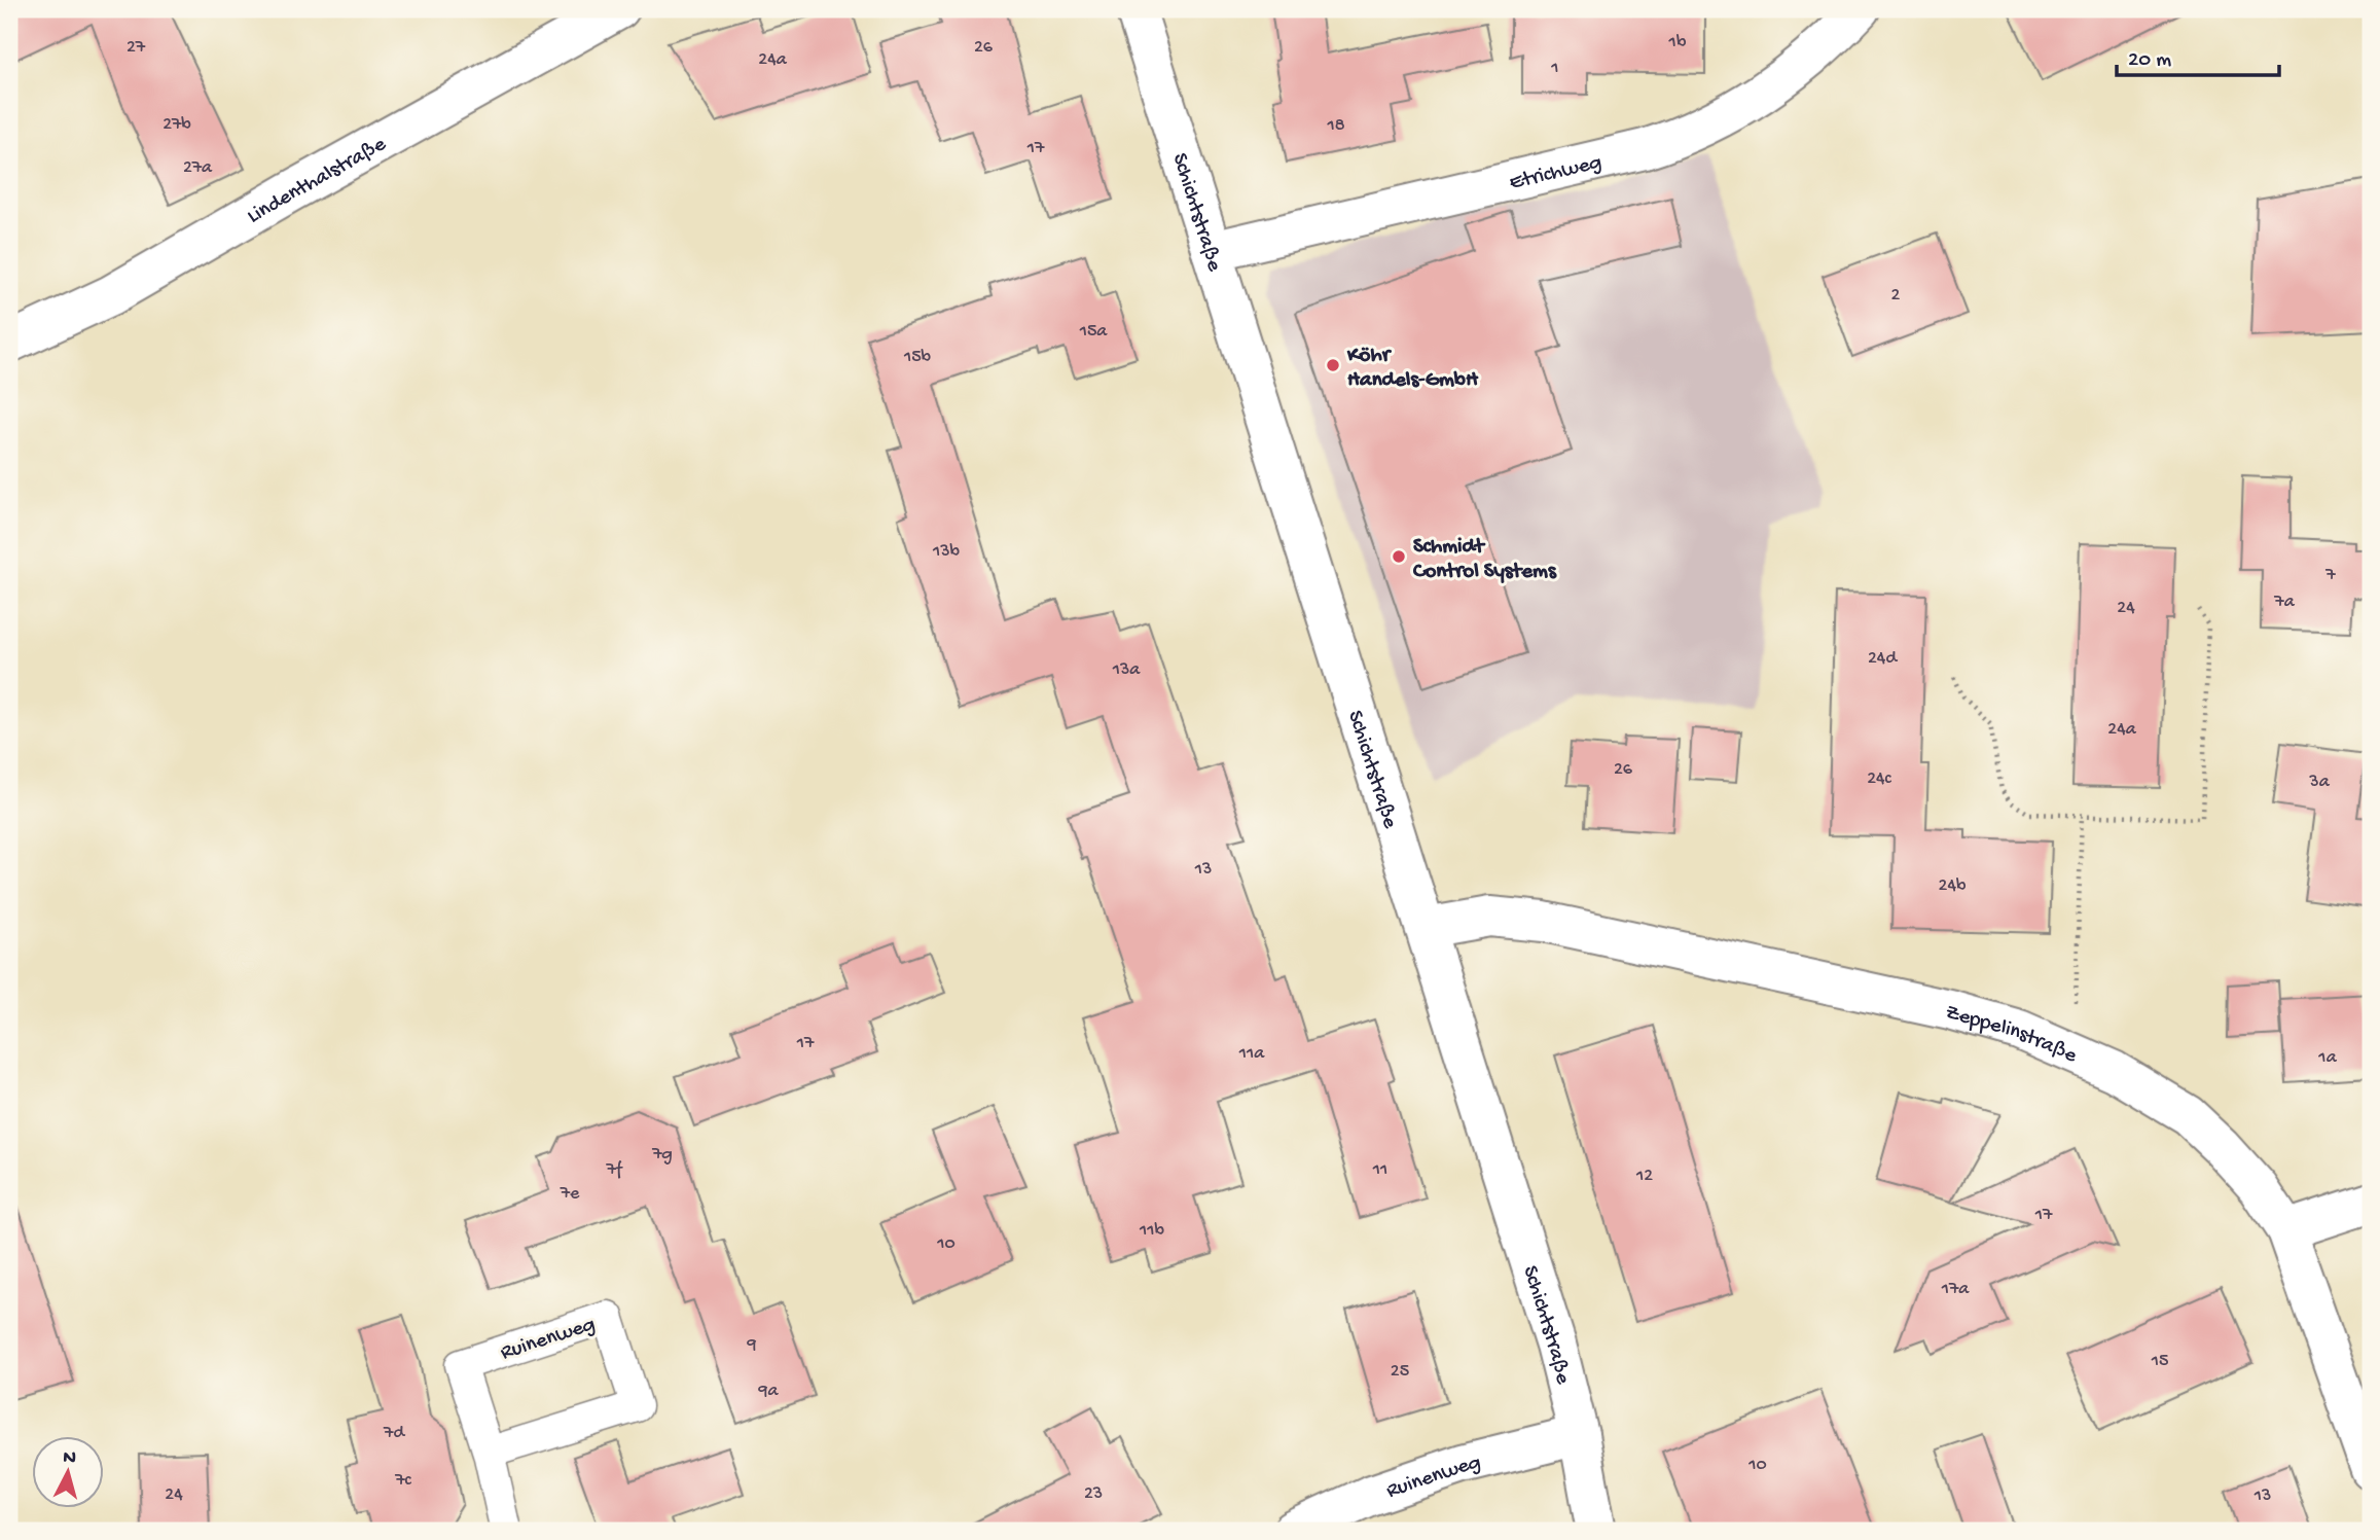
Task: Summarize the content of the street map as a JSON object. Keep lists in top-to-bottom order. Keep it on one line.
{"streets":{"street":["Etrichweg","Lindenthalstraße","Schichtstraße","Zeppelinstraße","Ruinenweg"]},"crossings":[["Etrichweg","Schichtstraße"],["Schichtstraße","Zeppelinstraße"],["Schichtstraße","Ruinenweg"]],"places":["Köhr Handels-GmbH","Schmidt Control Systems"],"house_numbers":["1b","27","26","24a","1","27b","18","17","27a","2","15a","15b","13b","7","7a","24","24d","13a","24a","26","24c","3a","13","24b","17","11a","1a","7g","7f","11","12","7e","17","11b","10","17a","9","15","25","9a","7d","10","7c","23","24","13"],"scale_bar":"20 m","north":"top"}
